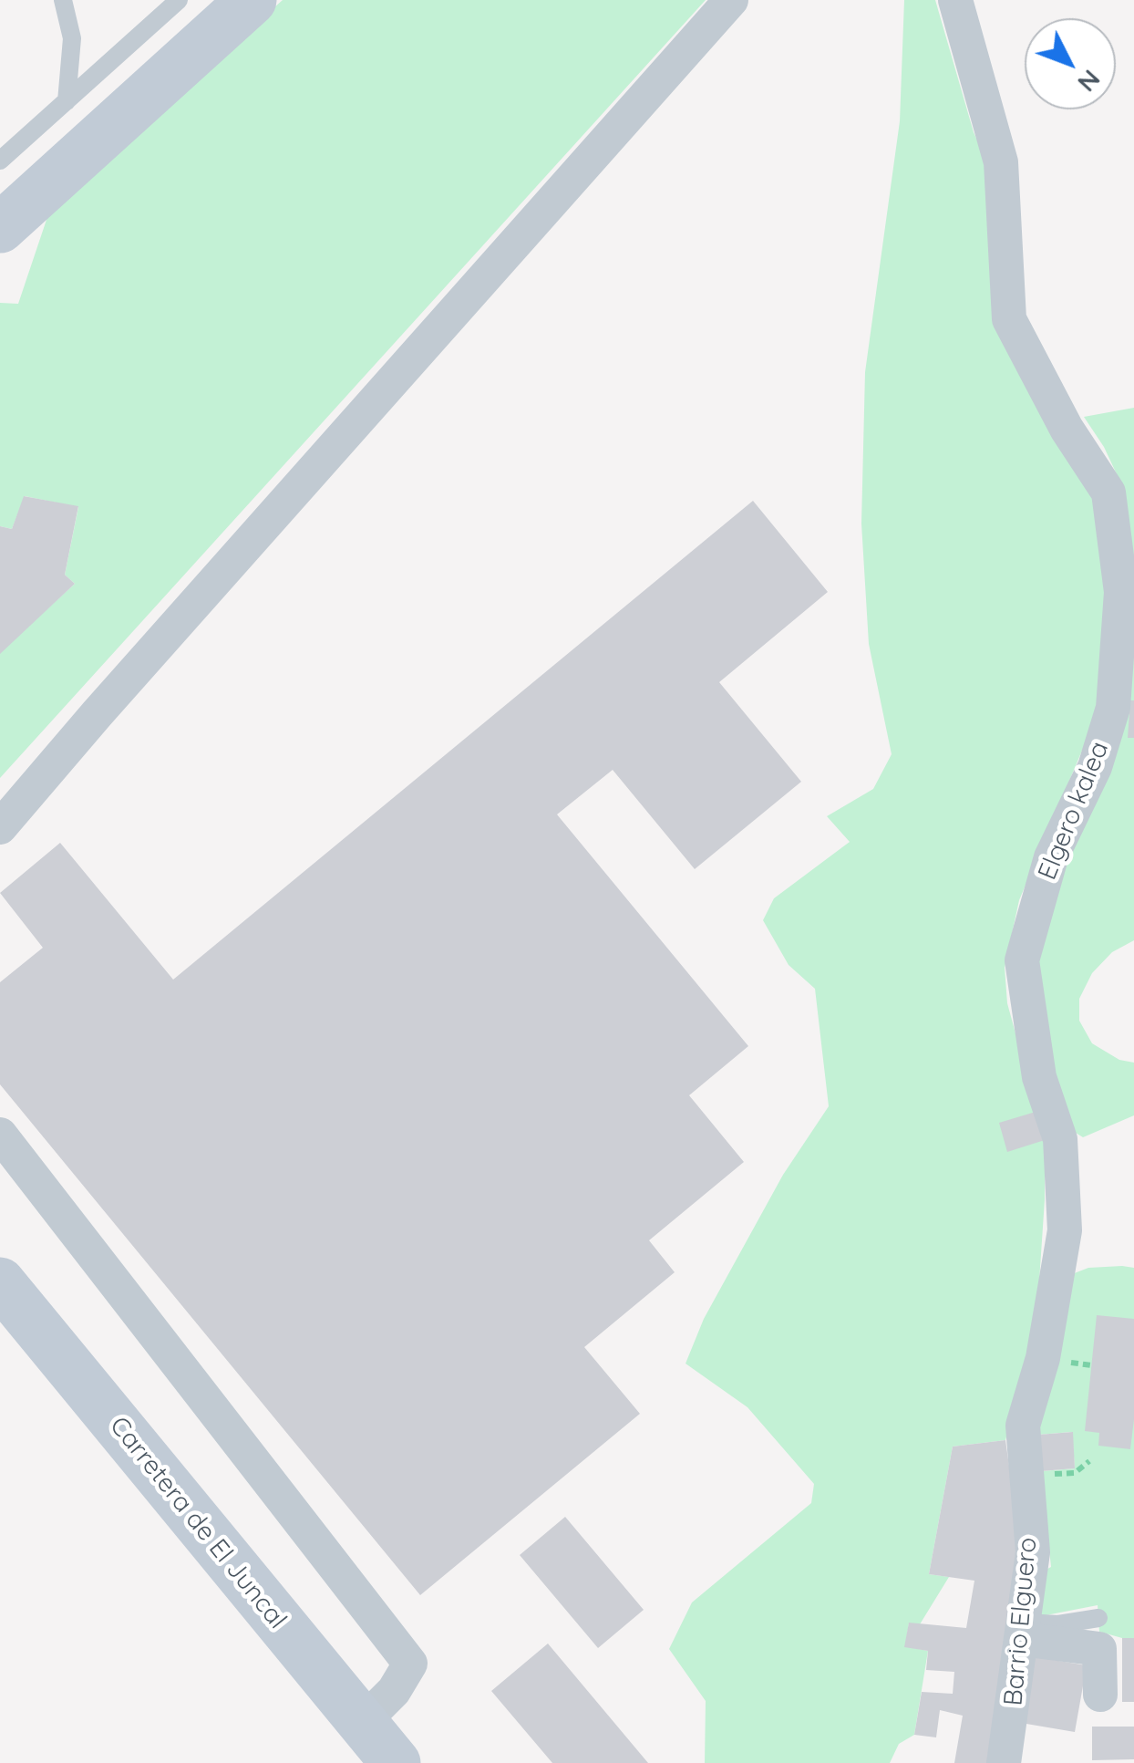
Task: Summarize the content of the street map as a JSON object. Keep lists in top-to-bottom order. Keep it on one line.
{"streets":{"street":["Elgero kalea","Carretera de El Juncal","Barrio Elguero"]},"crossings":[["Elgero kalea","Barrio Elguero"]],"north":"bottom right"}
